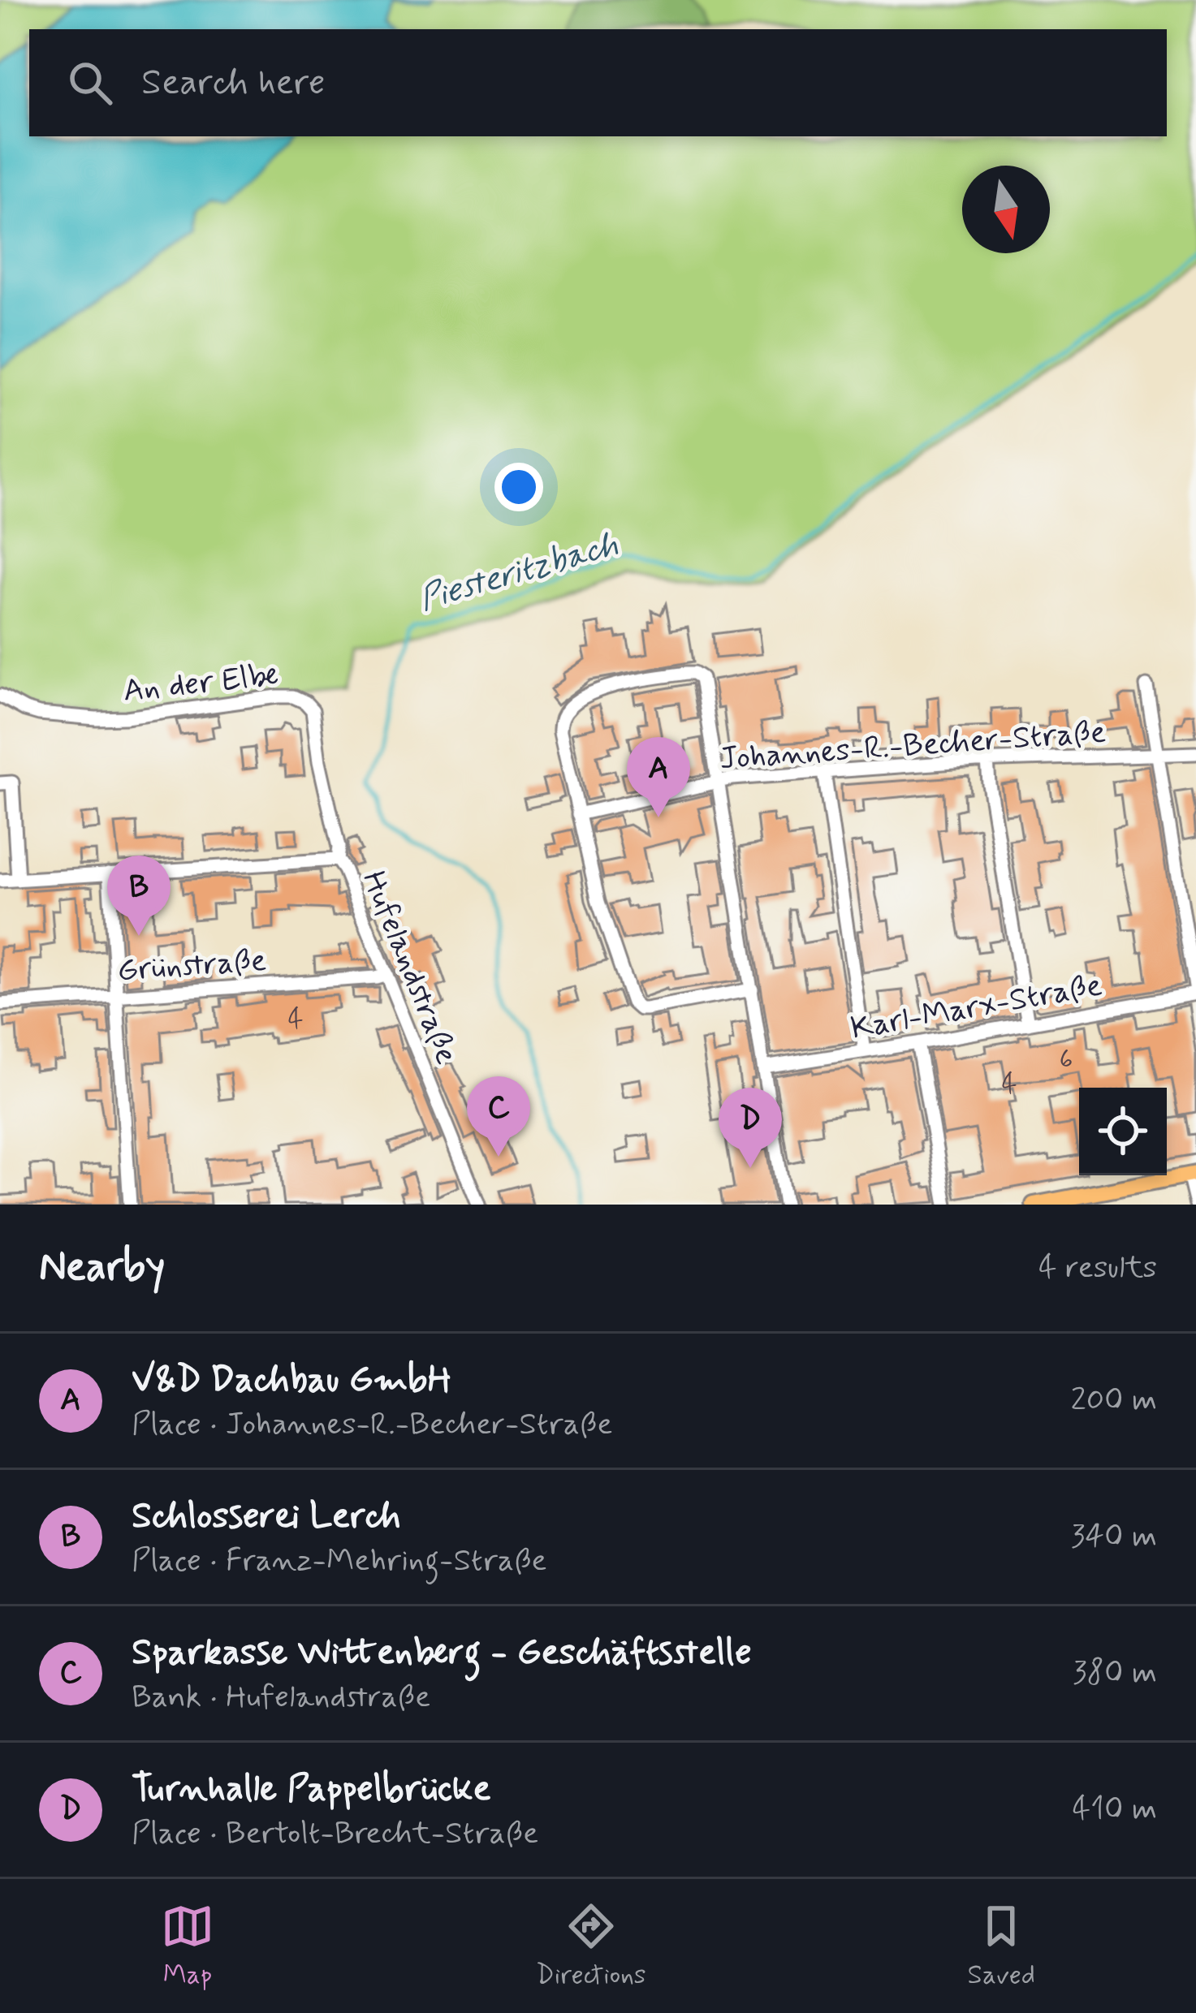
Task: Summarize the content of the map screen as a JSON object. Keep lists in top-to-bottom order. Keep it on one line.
{"streets":{"street":["An der Elbe","Johannes-R.-Becher-Straße","Grünstraße","Hufelandstraße","Karl-Marx-Straße"]},"crossings":[["An der Elbe","Hufelandstraße"],["Grünstraße","Hufelandstraße"]],"water":["Piesteritzbach"],"house_numbers":["4","6","4"],"north":"bottom","page":{"search":"Search here","pins":["A","B","C","D"],"heading":["Nearby","4 results"],"list":[{"mark":"A","name":"V&D Dachbau GmbH","note":"Place · Johannes-R.-Becher-Straße","value":"200 m"},{"mark":"B","name":"Schlosserei Lerch","note":"Place · Franz-Mehring-Straße","value":"340 m"},{"mark":"C","name":"Sparkasse Wittenberg - Geschäftsstelle","note":"Bank · Hufelandstraße","value":"380 m"},{"mark":"D","name":"Turnhalle Pappelbrücke","note":"Place · Bertolt-Brecht-Straße","value":"410 m"}],"nav":["Map","Directions","Saved"]}}
